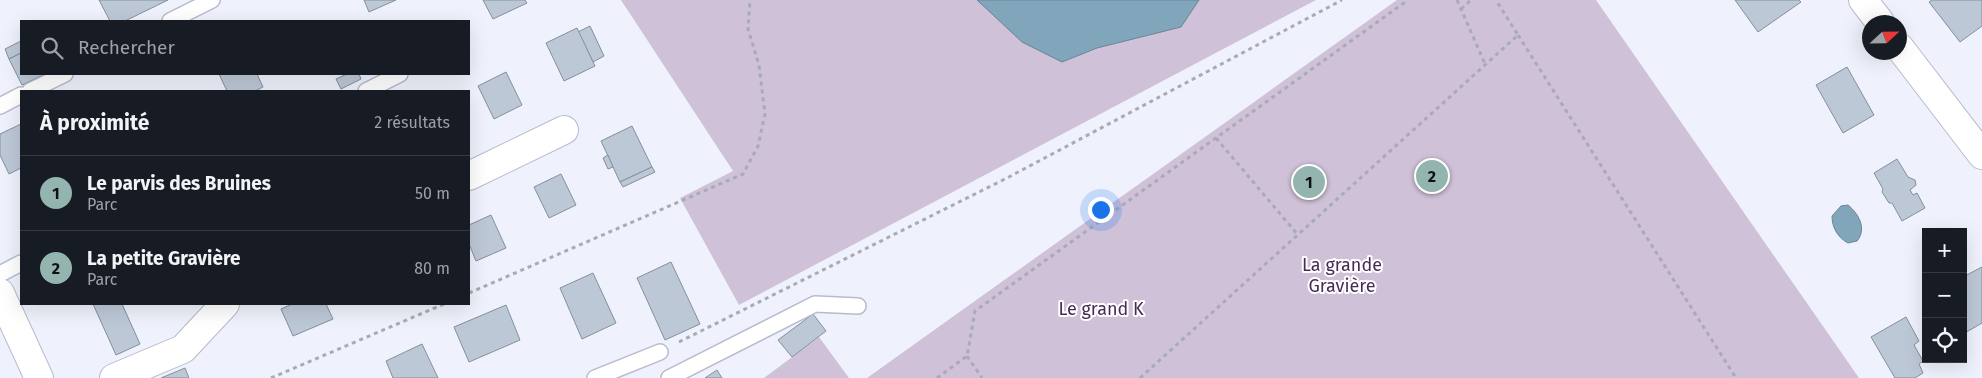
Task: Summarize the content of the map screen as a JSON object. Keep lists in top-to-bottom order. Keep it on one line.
{"parks":["La grande Gravière","Le grand K"],"north":"right","page":{"search":"Rechercher","heading":["À proximité","2 résultats"],"list":[{"mark":"1","name":"Le parvis des Bruines","note":"Parc","value":"50 m"},{"mark":"2","name":"La petite Gravière","note":"Parc","value":"80 m"}],"pins":["2","1"],"map_buttons":["+","−"]}}
